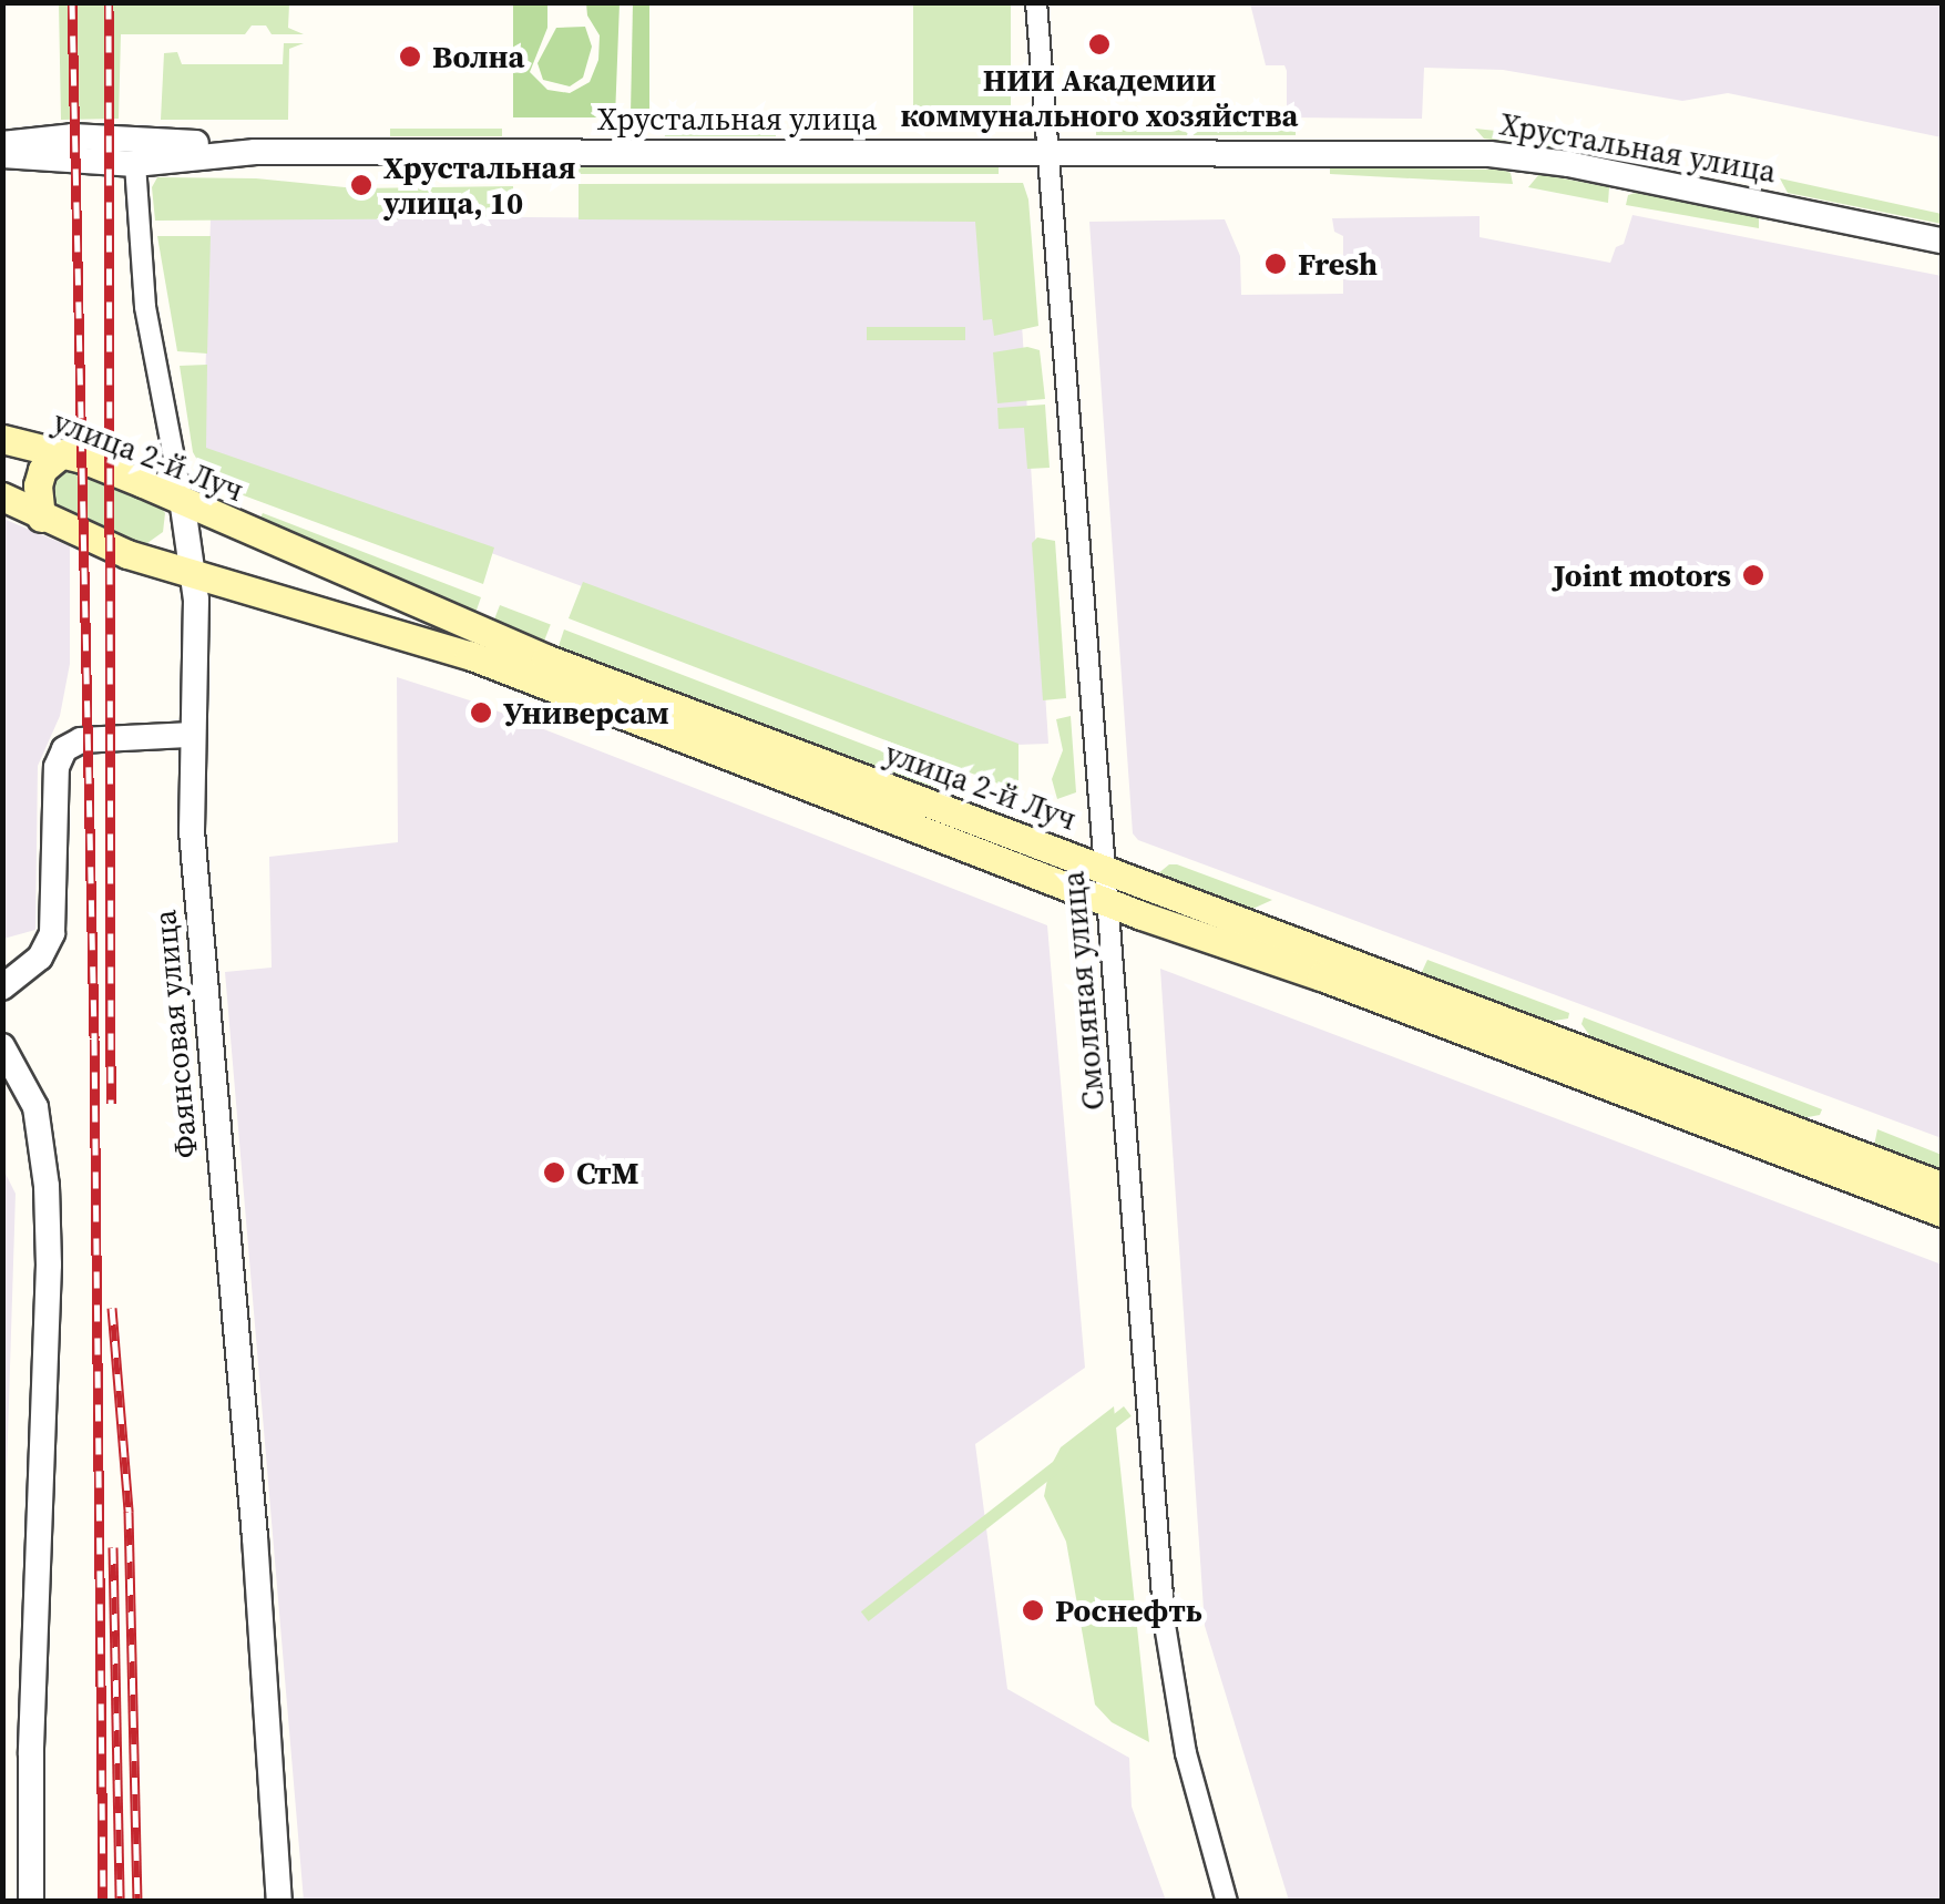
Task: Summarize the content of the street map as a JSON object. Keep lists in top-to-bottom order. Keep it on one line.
{"streets":{"main road":["улица 2-й Луч"],"street":["Хрустальная улица","Смоляная улица","Фаянсовая улица"]},"crossings":[["Хрустальная улица","Смоляная улица"],["Хрустальная улица","Фаянсовая улица"],["улица 2-й Луч","Смоляная улица"],["улица 2-й Луч","Фаянсовая улица"]],"places":["НИИ Академии коммунального хозяйства","Волна","Хрустальная улица, 10","Fresh","Joint motors","Универсам","СтМ","Роснефть"]}
